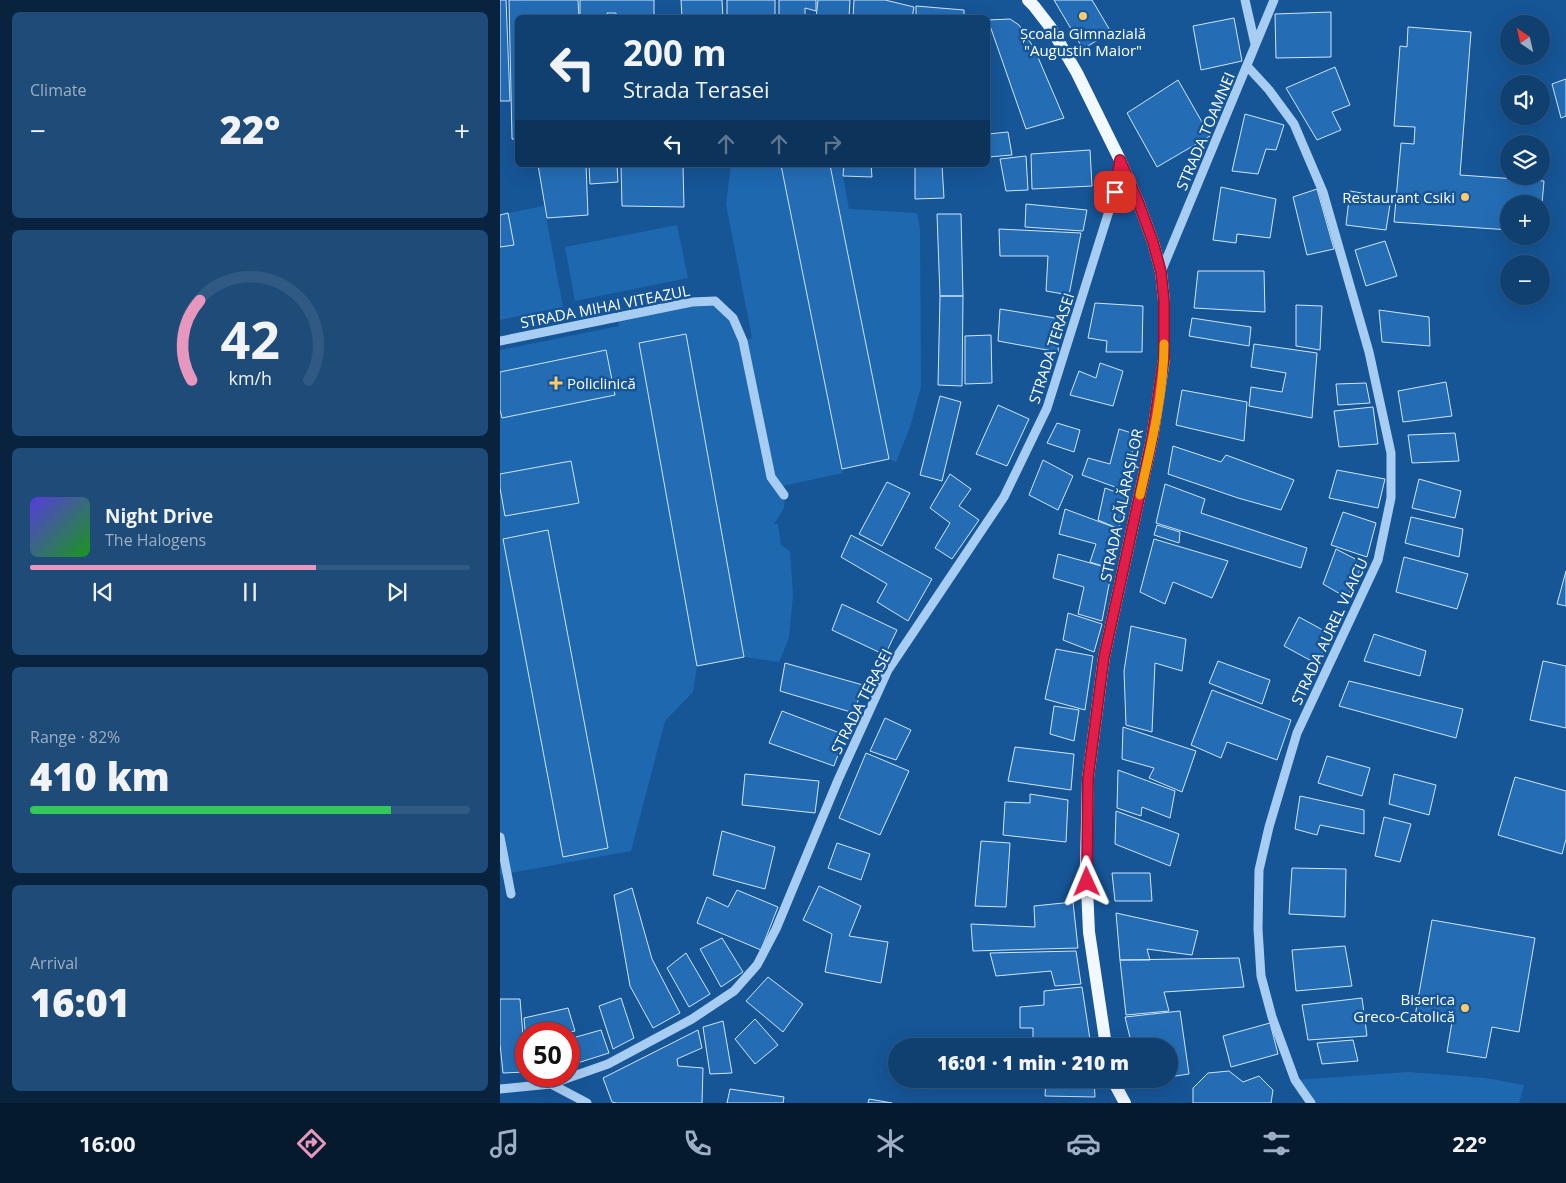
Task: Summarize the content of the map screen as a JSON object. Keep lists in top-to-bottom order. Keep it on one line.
{"streets":{"main road":["STRADA CĂLĂRAȘILOR"],"street":["STRADA TOAMNEI","STRADA MIHAI VITEAZUL","STRADA TERASEI","STRADA AUREL VLAICU"]},"crossings":[["STRADA TOAMNEI","STRADA CĂLĂRAȘILOR"],["STRADA TOAMNEI","STRADA AUREL VLAICU"],["STRADA TERASEI","STRADA CĂLĂRAȘILOR"]],"places":{"other":["Școala Gimnazială \"Augustin Maior\"","Restaurant Csiki","Biserica Greco-Catolică"],"health":["Policlinică"]},"north":"top left","page":{"tile":["Climate",["Range · 82%","410 km"],["Arrival","16:01"]],"map_buttons":["+","−"],"turn":["200 m","Strada Terasei"],"heat":["−","22°","+"],"song":["Night Drive","The Halogens"],"limit":"50","trip":"16:01 · 1 min · 210 m","tabs":["16:00","22°"],"gauge":["42","km/h"]}}
